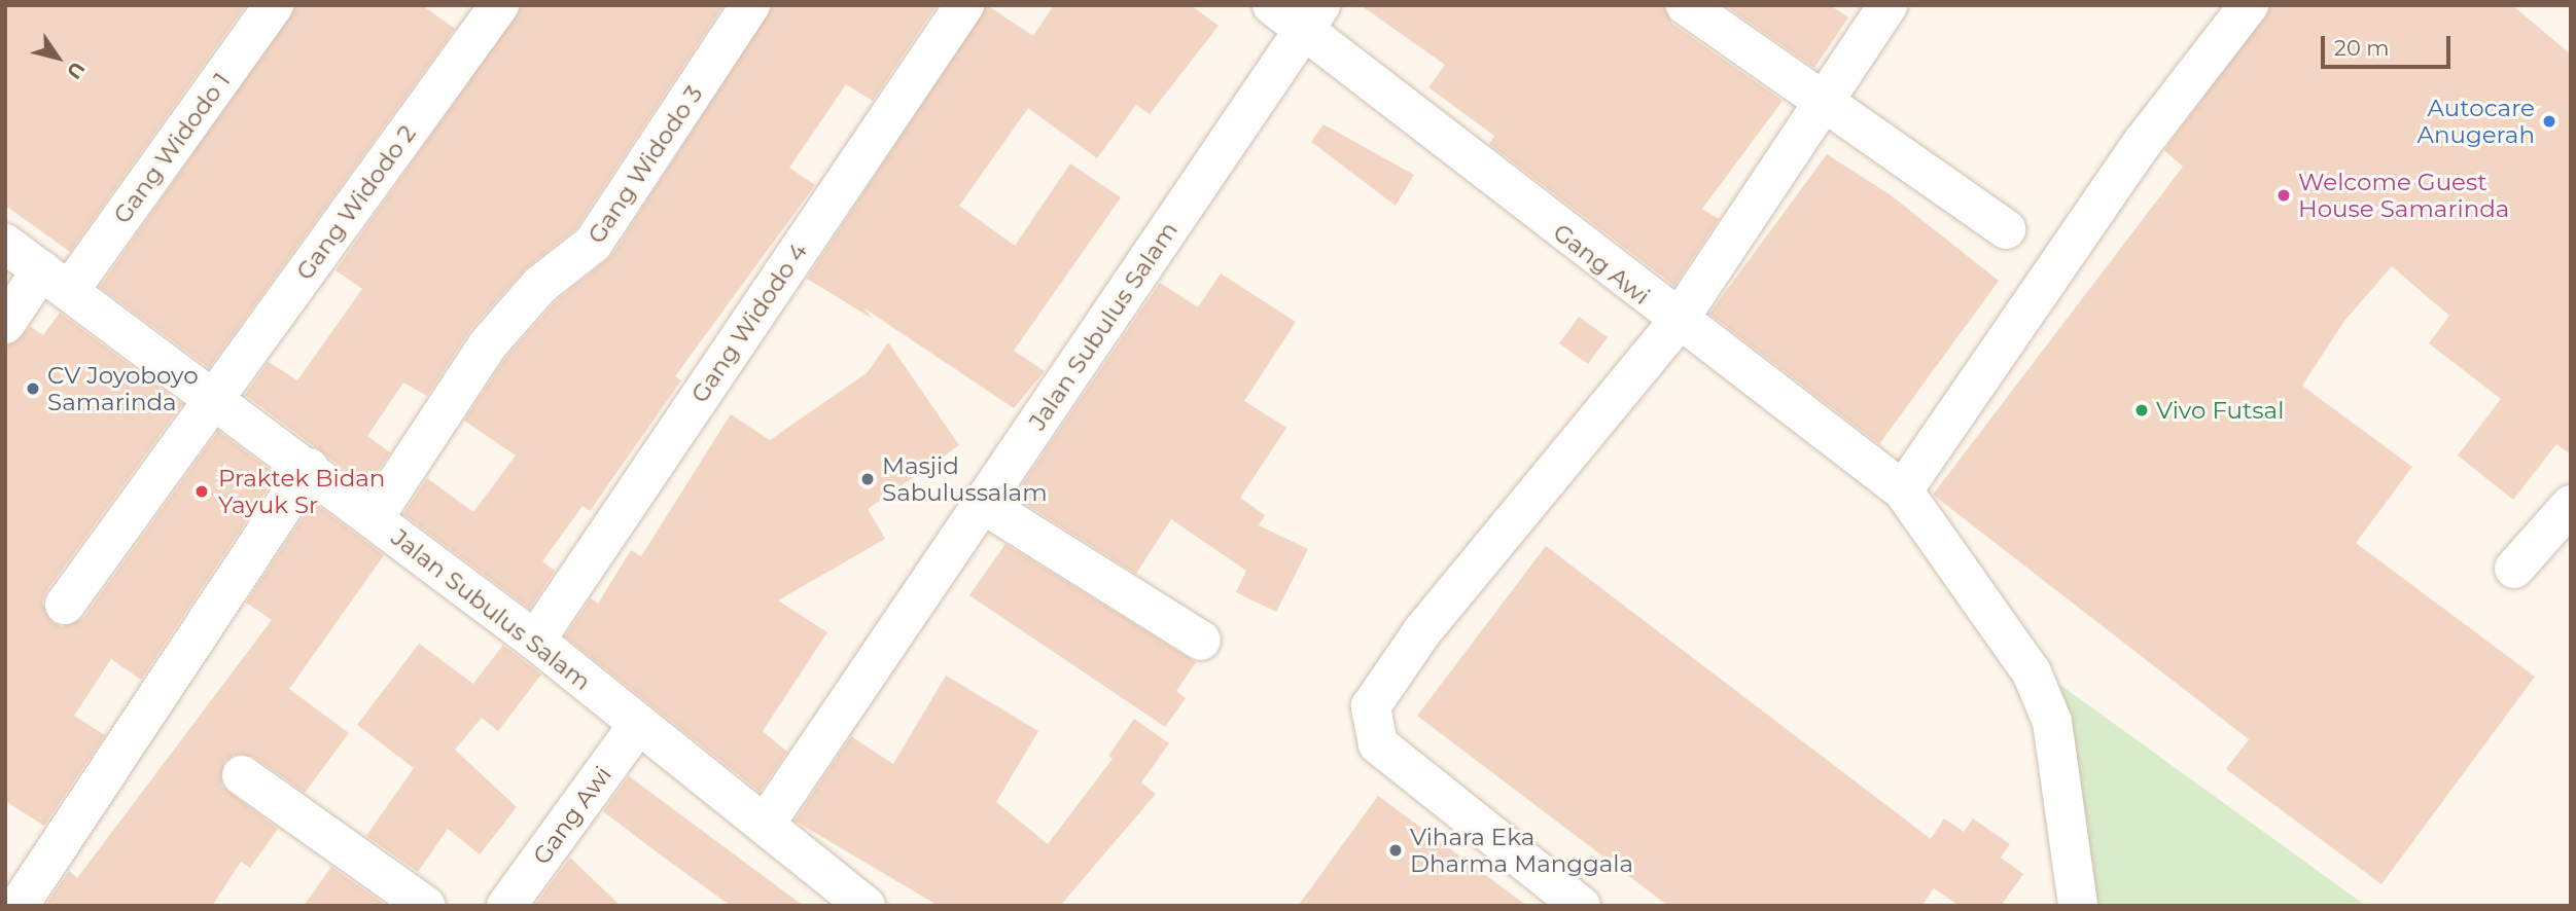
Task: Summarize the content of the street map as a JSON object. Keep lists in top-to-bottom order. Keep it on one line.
{"streets":{"street":["Gang Widodo 1","Gang Widodo 3","Gang Widodo 2","Gang Awi","Gang Widodo 4","Jalan Subulus Salam"]},"crossings":[["Gang Widodo 1","Jalan Subulus Salam"],["Gang Widodo 3","Jalan Subulus Salam"],["Gang Widodo 2","Jalan Subulus Salam"],["Gang Awi","Jalan Subulus Salam"],["Gang Widodo 4","Jalan Subulus Salam"]],"places":["Autocare Anugerah","Welcome Guest House Samarinda","CV Joyoboyo Samarinda","Vivo Futsal","Masjid Sabulussalam","Praktek Bidan Yayuk Sr","Vihara Eka Dharma Manggala"],"scale_bar":"20 m","north":"bottom right"}
